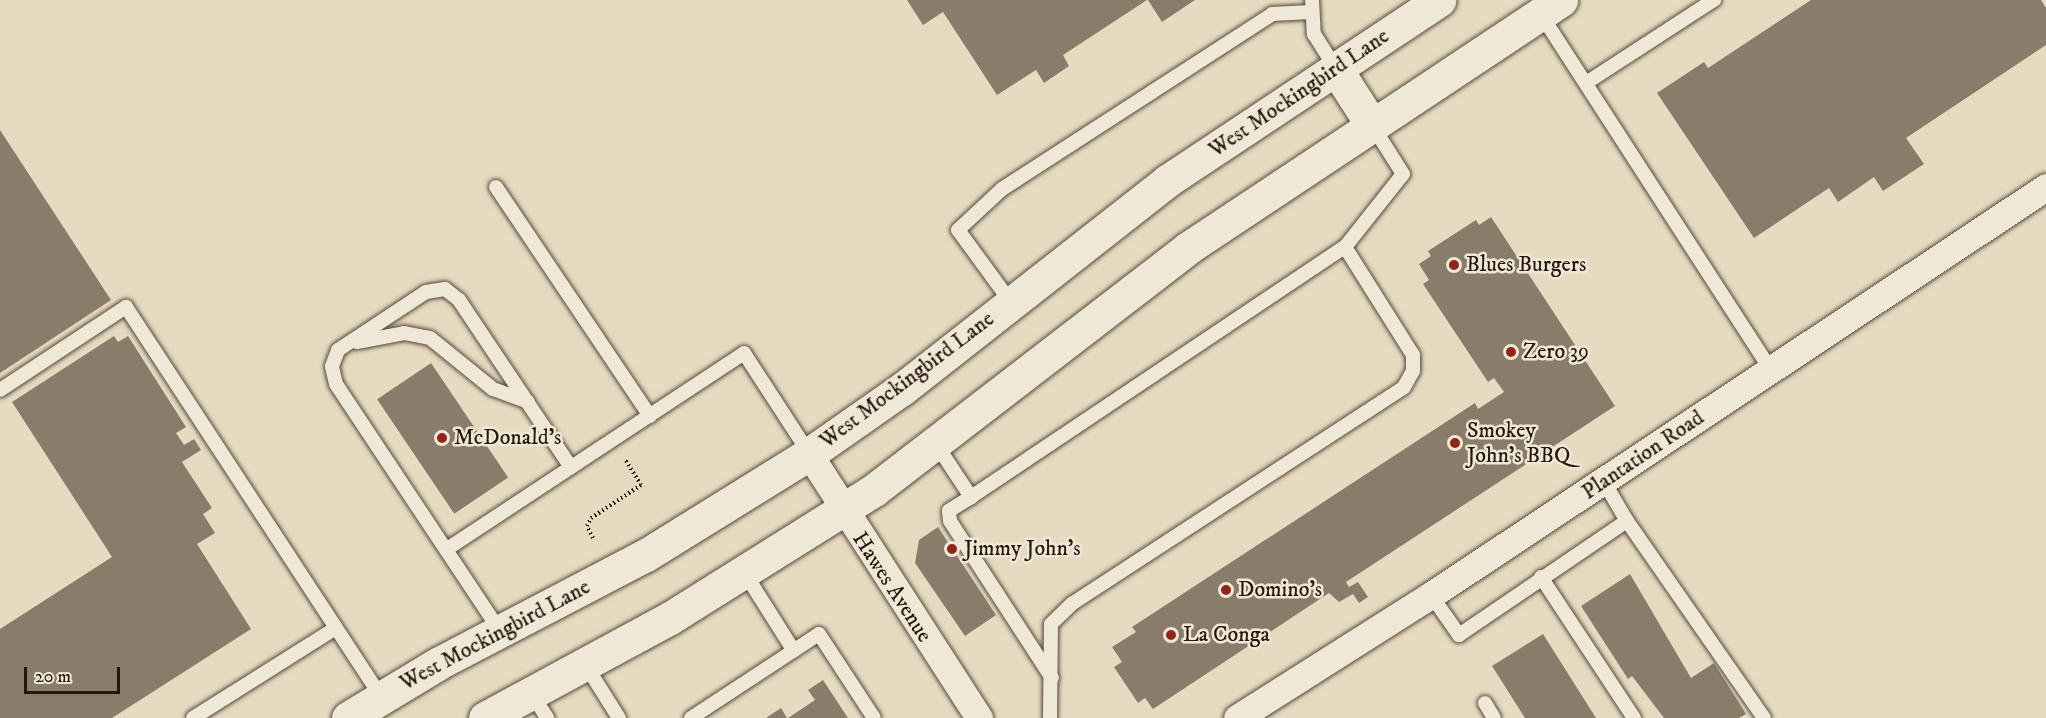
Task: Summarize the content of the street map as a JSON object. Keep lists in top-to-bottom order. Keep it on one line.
{"streets":{"main road":["West Mockingbird Lane"],"street":["Plantation Road","Hawes Avenue"]},"crossings":[["West Mockingbird Lane","Hawes Avenue"]],"places":["Blues Burgers","Zero 39","McDonald's","Smokey John's BBQ","Jimmy John's","Domino's","La Conga"],"scale_bar":"20 m"}
